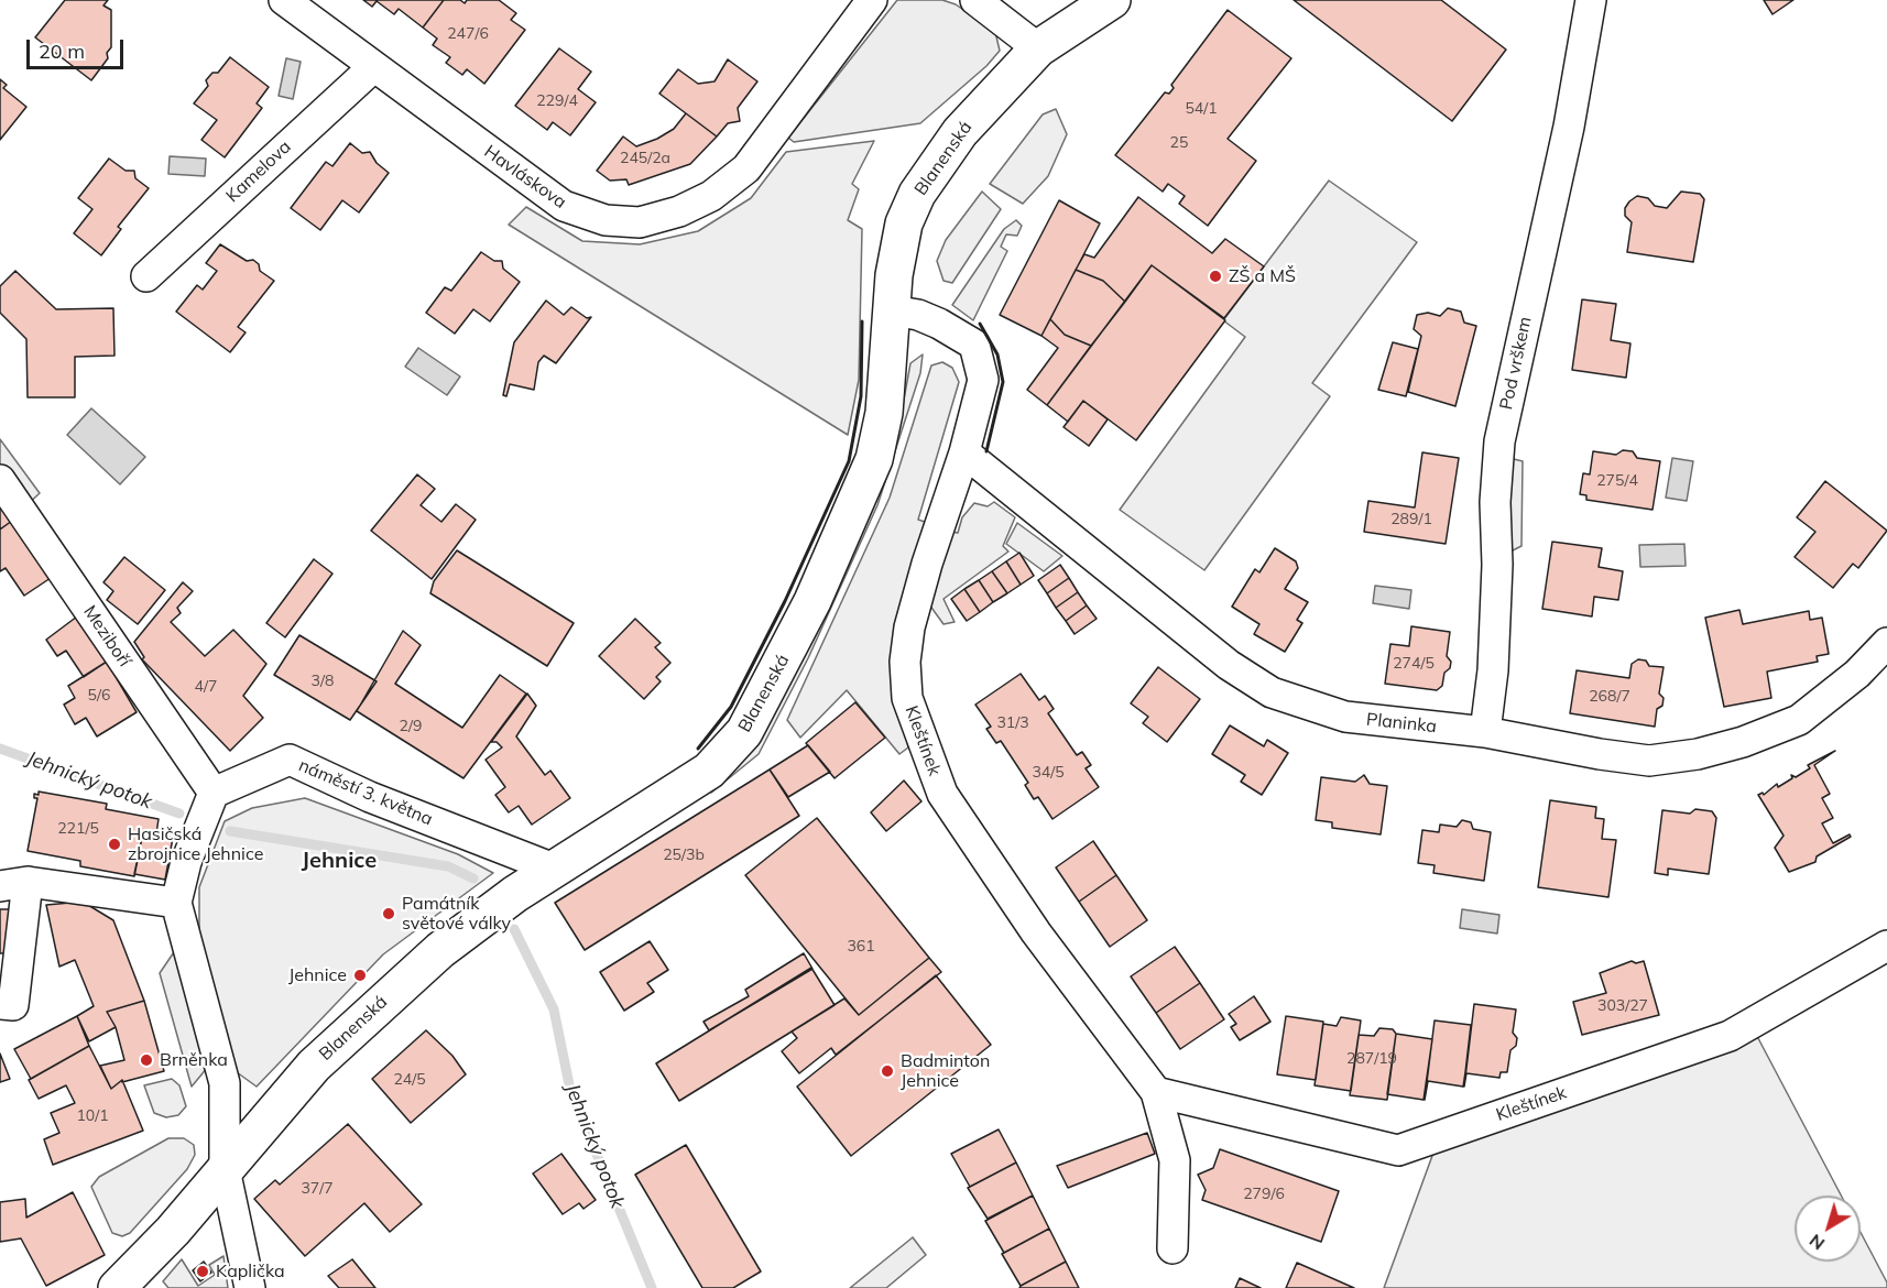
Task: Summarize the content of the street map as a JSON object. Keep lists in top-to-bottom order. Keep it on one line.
{"streets":{"street":["Blanenská","Kamelova","Havláskova","Pod vrškem","Meziboří","Planinka","Kleštínek","náměstí 3. května"]},"crossings":[["Blanenská","Kleštínek"],["Blanenská","náměstí 3. května"],["Kamelova","Havláskova"],["Pod vrškem","Planinka"],["Meziboří","náměstí 3. května"],["Planinka","Kleštínek"]],"districts":["Jehnice"],"water":["Jehnický potok"],"places":["ZŠ a MŠ","Hasičská zbrojnice Jehnice","Památník světové války","Jehnice","Brněnka","Badminton Jehnice","Kaplička"],"house_numbers":["247/6","229/4","54/1","25","245/2a","275/4","289/1","274/5","3/8","4/7","5/6","268/7","31/3","2/9","34/5","221/5","25/3b","361","303/27","287/19","24/5","10/1","37/7","279/6"],"scale_bar":"20 m","north":"bottom left"}
